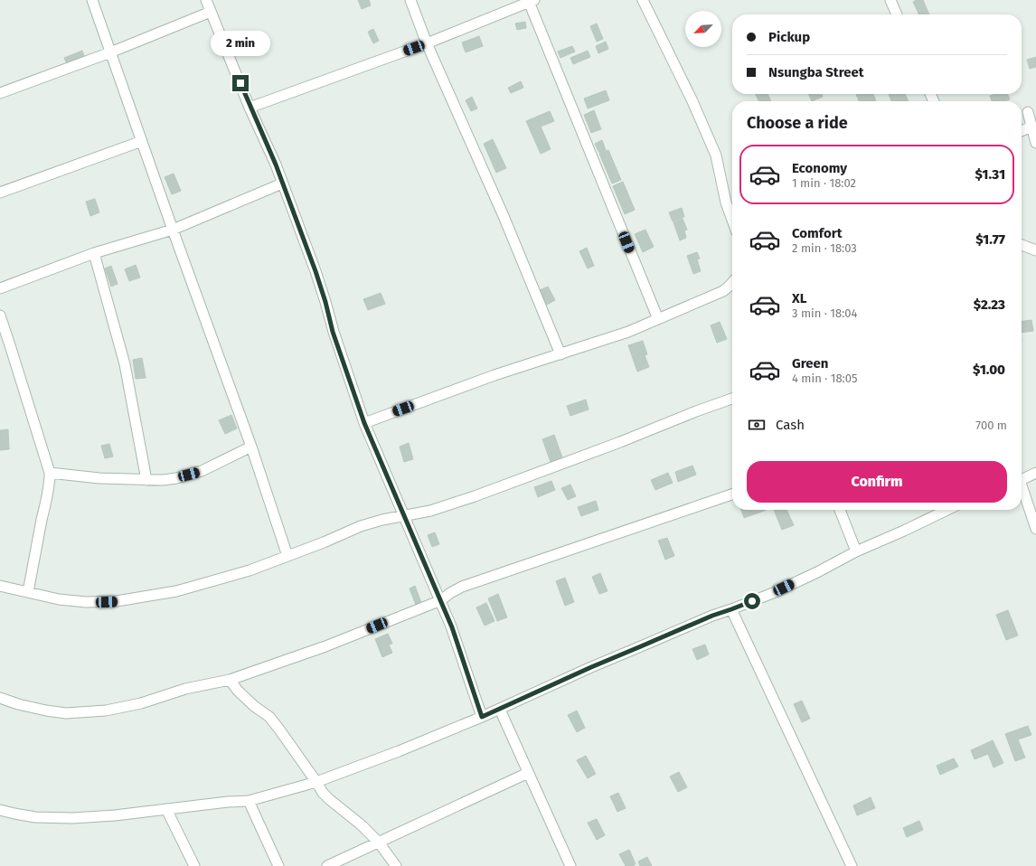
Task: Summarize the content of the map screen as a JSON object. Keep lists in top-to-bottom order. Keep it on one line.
{"north":"bottom left","page":{"banner":["Pickup","Nsungba Street"],"bubble":"2 min","heading":"Choose a ride","list":[{"name":"Economy","note":"1 min · 18:02","value":"$1.31"},{"name":"Comfort","note":"2 min · 18:03","value":"$1.77"},{"name":"XL","note":"3 min · 18:04","value":"$2.23"},{"name":"Green","note":"4 min · 18:05","value":"$1.00"}],"pay":["Cash","700 m"],"buttons":"Confirm"}}
